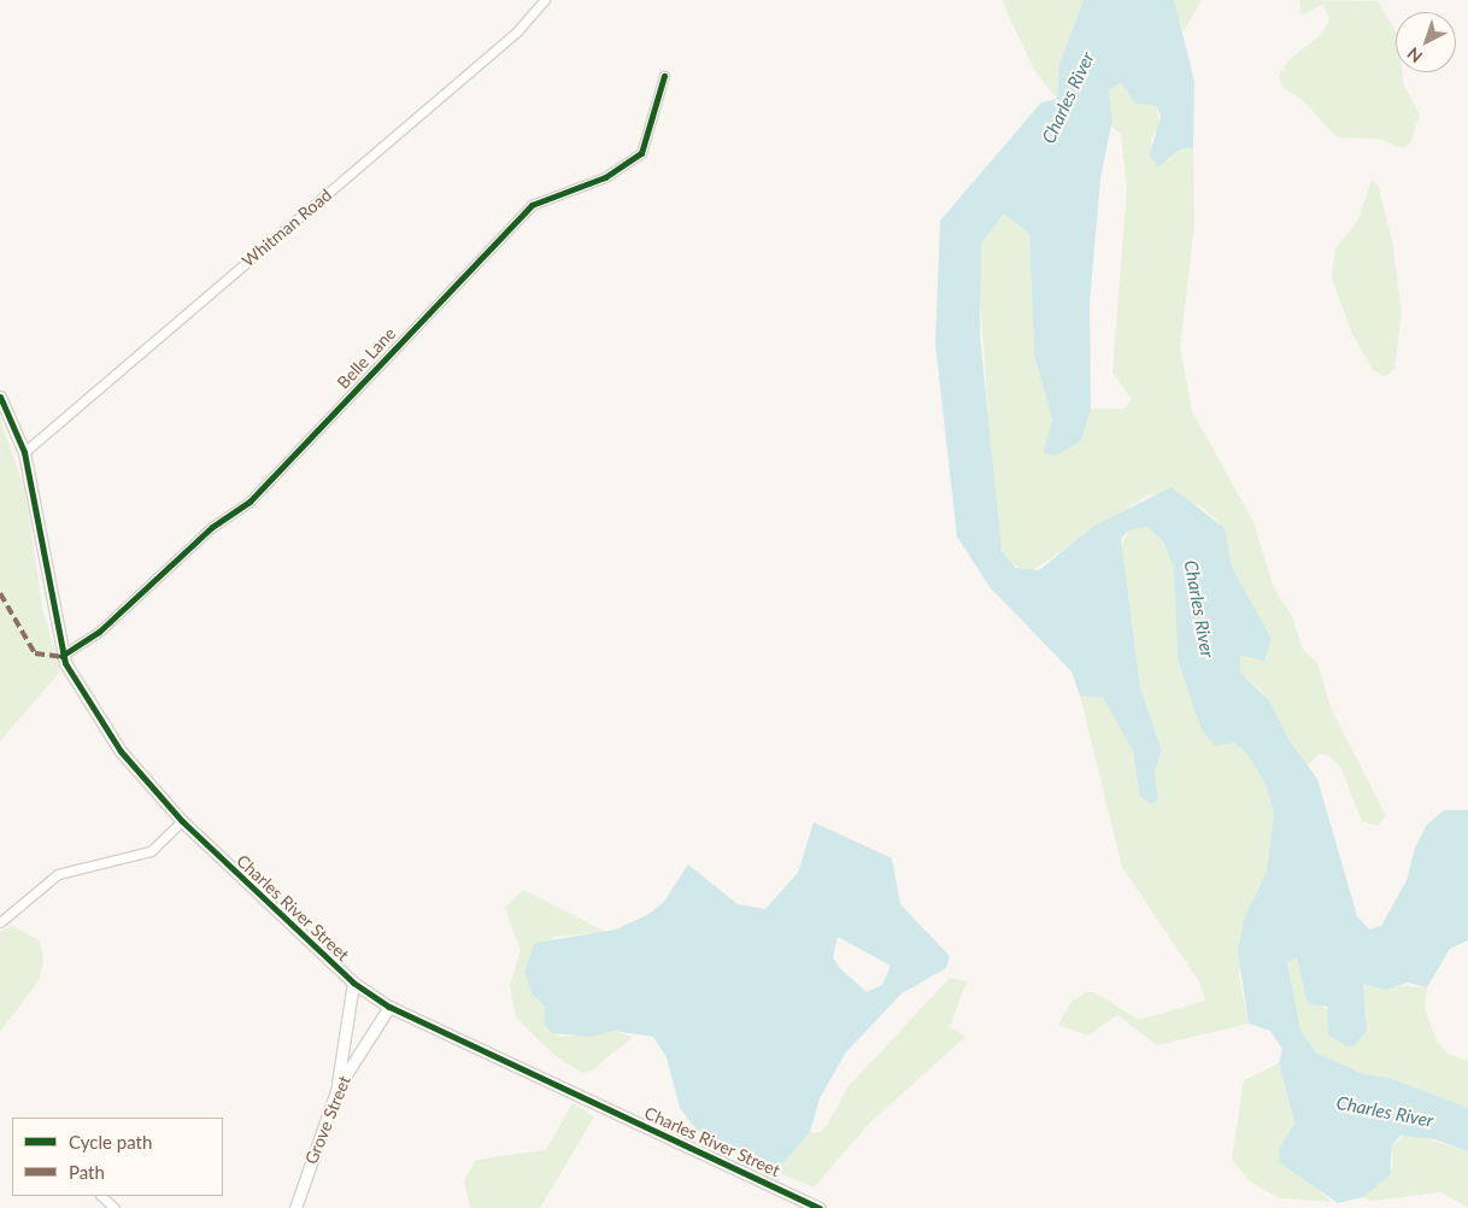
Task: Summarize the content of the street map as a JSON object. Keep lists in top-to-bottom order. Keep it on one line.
{"streets":{"street":["Whitman Road","Belle Lane","Charles River Street","Grove Street"]},"crossings":[["Whitman Road","Charles River Street"],["Belle Lane","Charles River Street"],["Charles River Street","Grove Street"]],"water":["Charles River"],"legend":["Cycle path","Path"],"north":"bottom left"}
